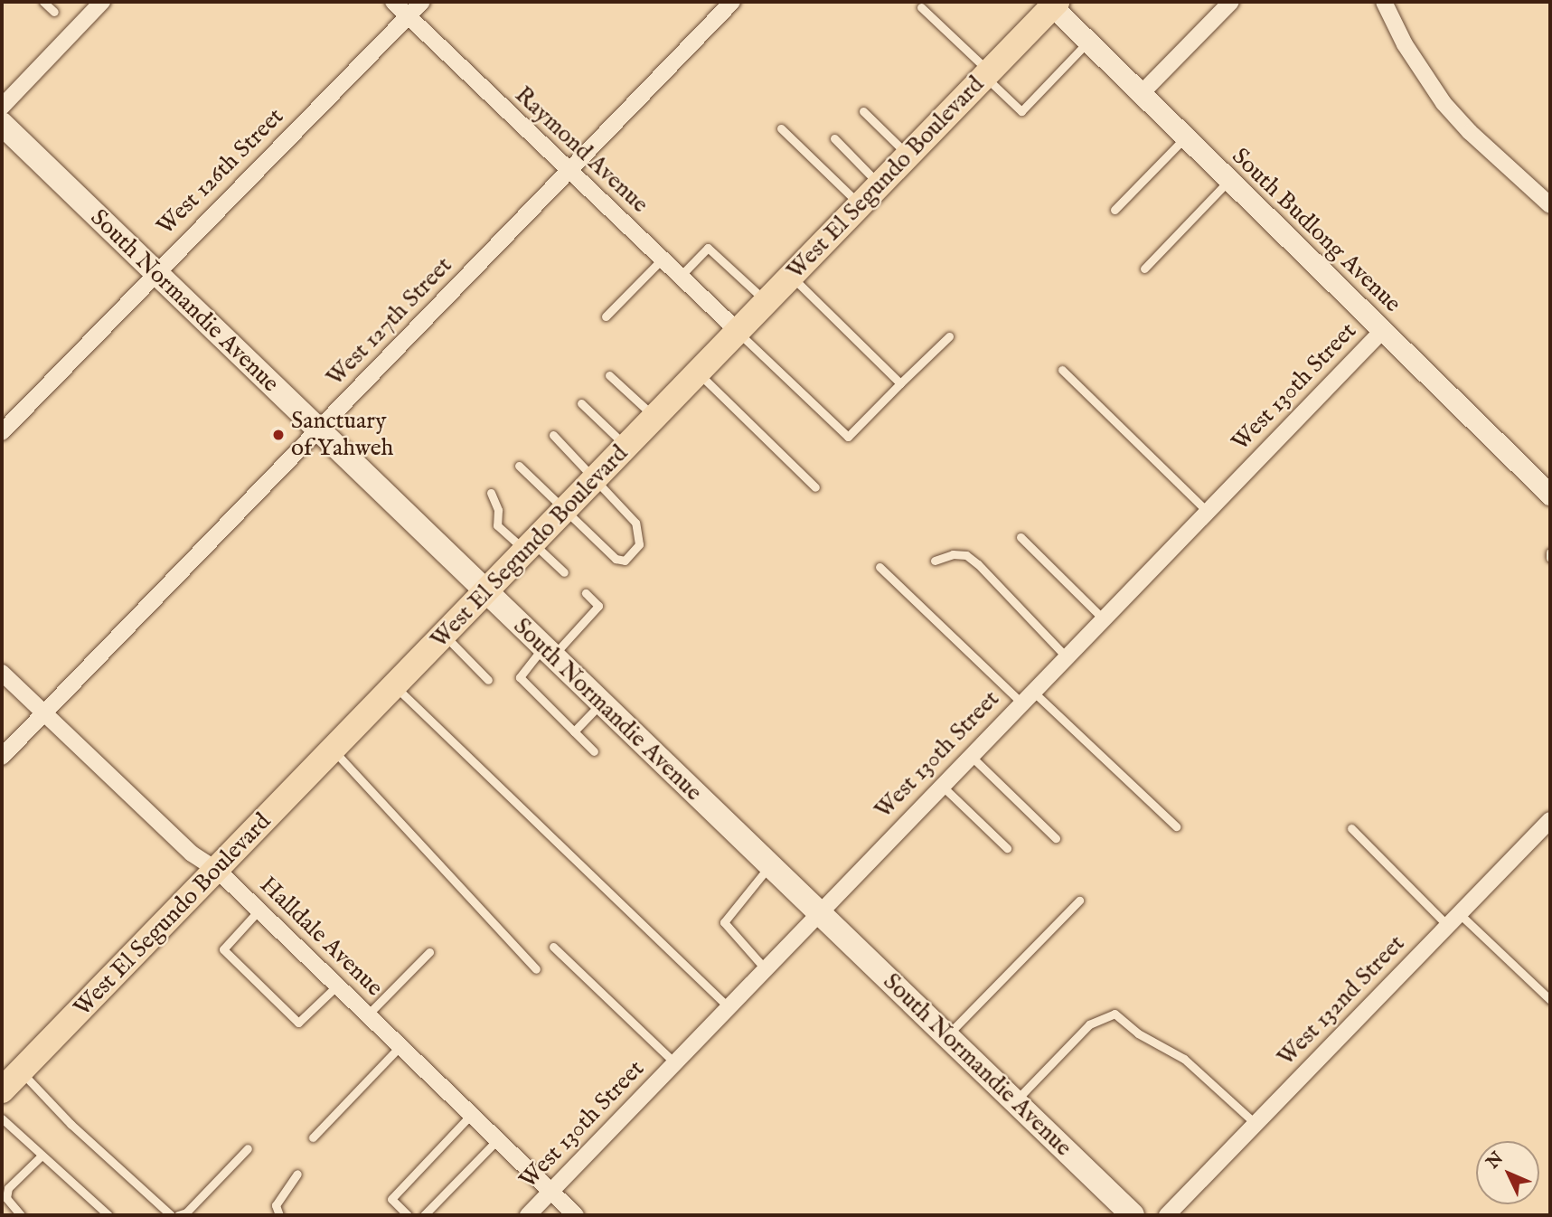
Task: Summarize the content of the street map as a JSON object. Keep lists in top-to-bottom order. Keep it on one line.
{"streets":{"main road":["West El Segundo Boulevard","South Normandie Avenue"],"street":["Raymond Avenue","West 126th Street","South Budlong Avenue","West 127th Street","West 130th Street","Halldale Avenue","West 132nd Street"]},"crossings":[["Raymond Avenue","West 126th Street"],["Raymond Avenue","West El Segundo Boulevard"],["Raymond Avenue","West 127th Street"],["West 126th Street","South Normandie Avenue"],["West El Segundo Boulevard","South Budlong Avenue"],["West El Segundo Boulevard","South Normandie Avenue"],["West El Segundo Boulevard","Halldale Avenue"],["South Budlong Avenue","West 130th Street"],["South Normandie Avenue","West 127th Street"],["South Normandie Avenue","West 130th Street"],["West 127th Street","Halldale Avenue"],["West 130th Street","Halldale Avenue"]],"places":["Sanctuary of Yahweh"],"north":"top left"}
